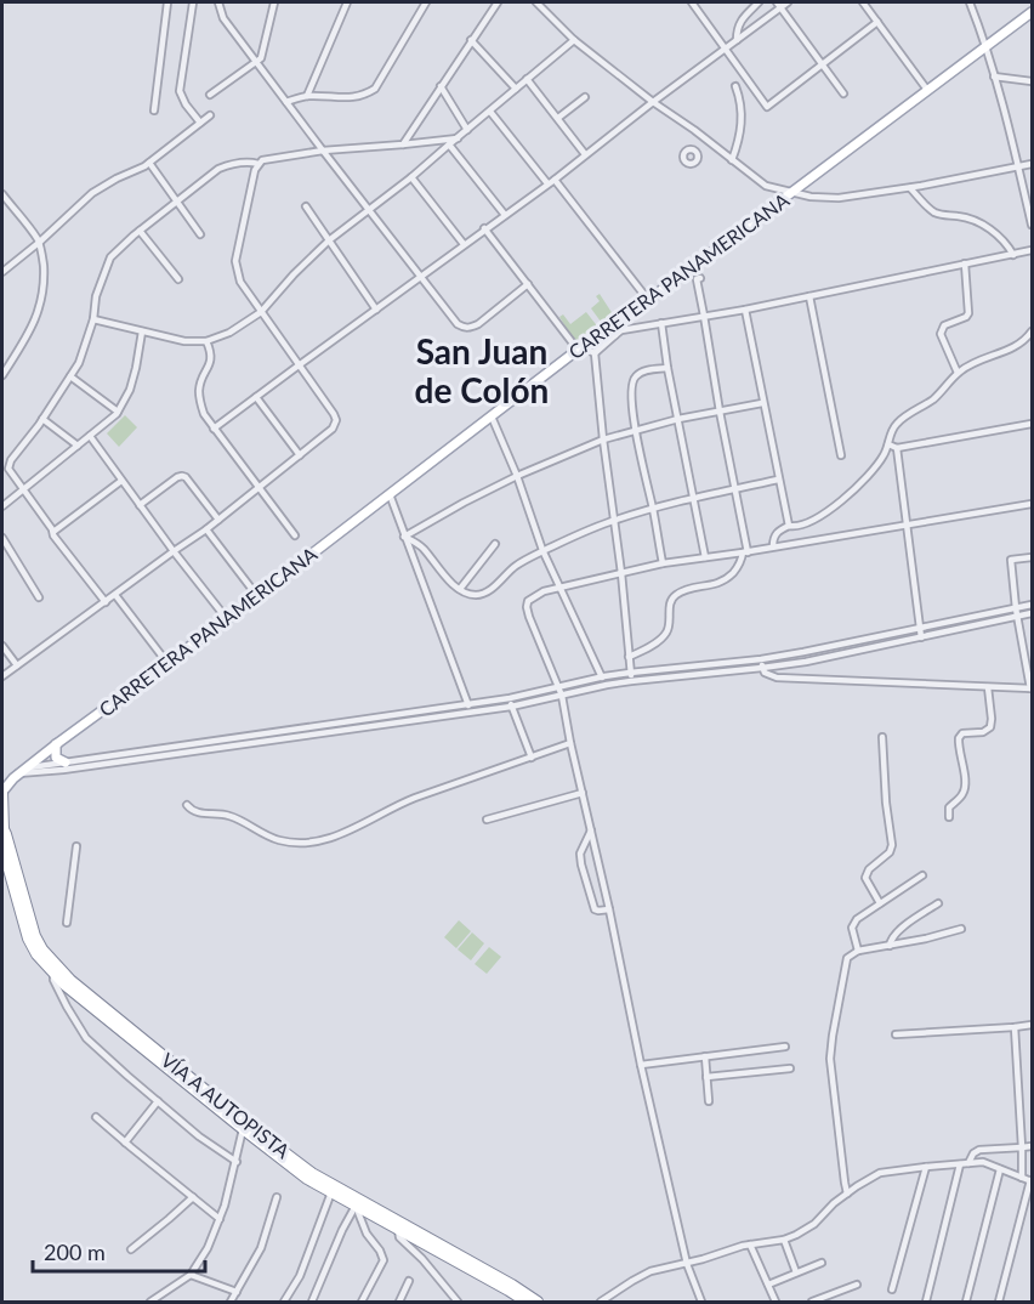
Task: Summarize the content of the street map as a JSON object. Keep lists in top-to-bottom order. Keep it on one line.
{"streets":{"highway":["VÍA A AUTOPISTA"],"main road":["CARRETERA PANAMERICANA"]},"crossings":[["CARRETERA PANAMERICANA","VÍA A AUTOPISTA"]],"districts":["San Juan de Colón"],"scale_bar":"200 m"}
